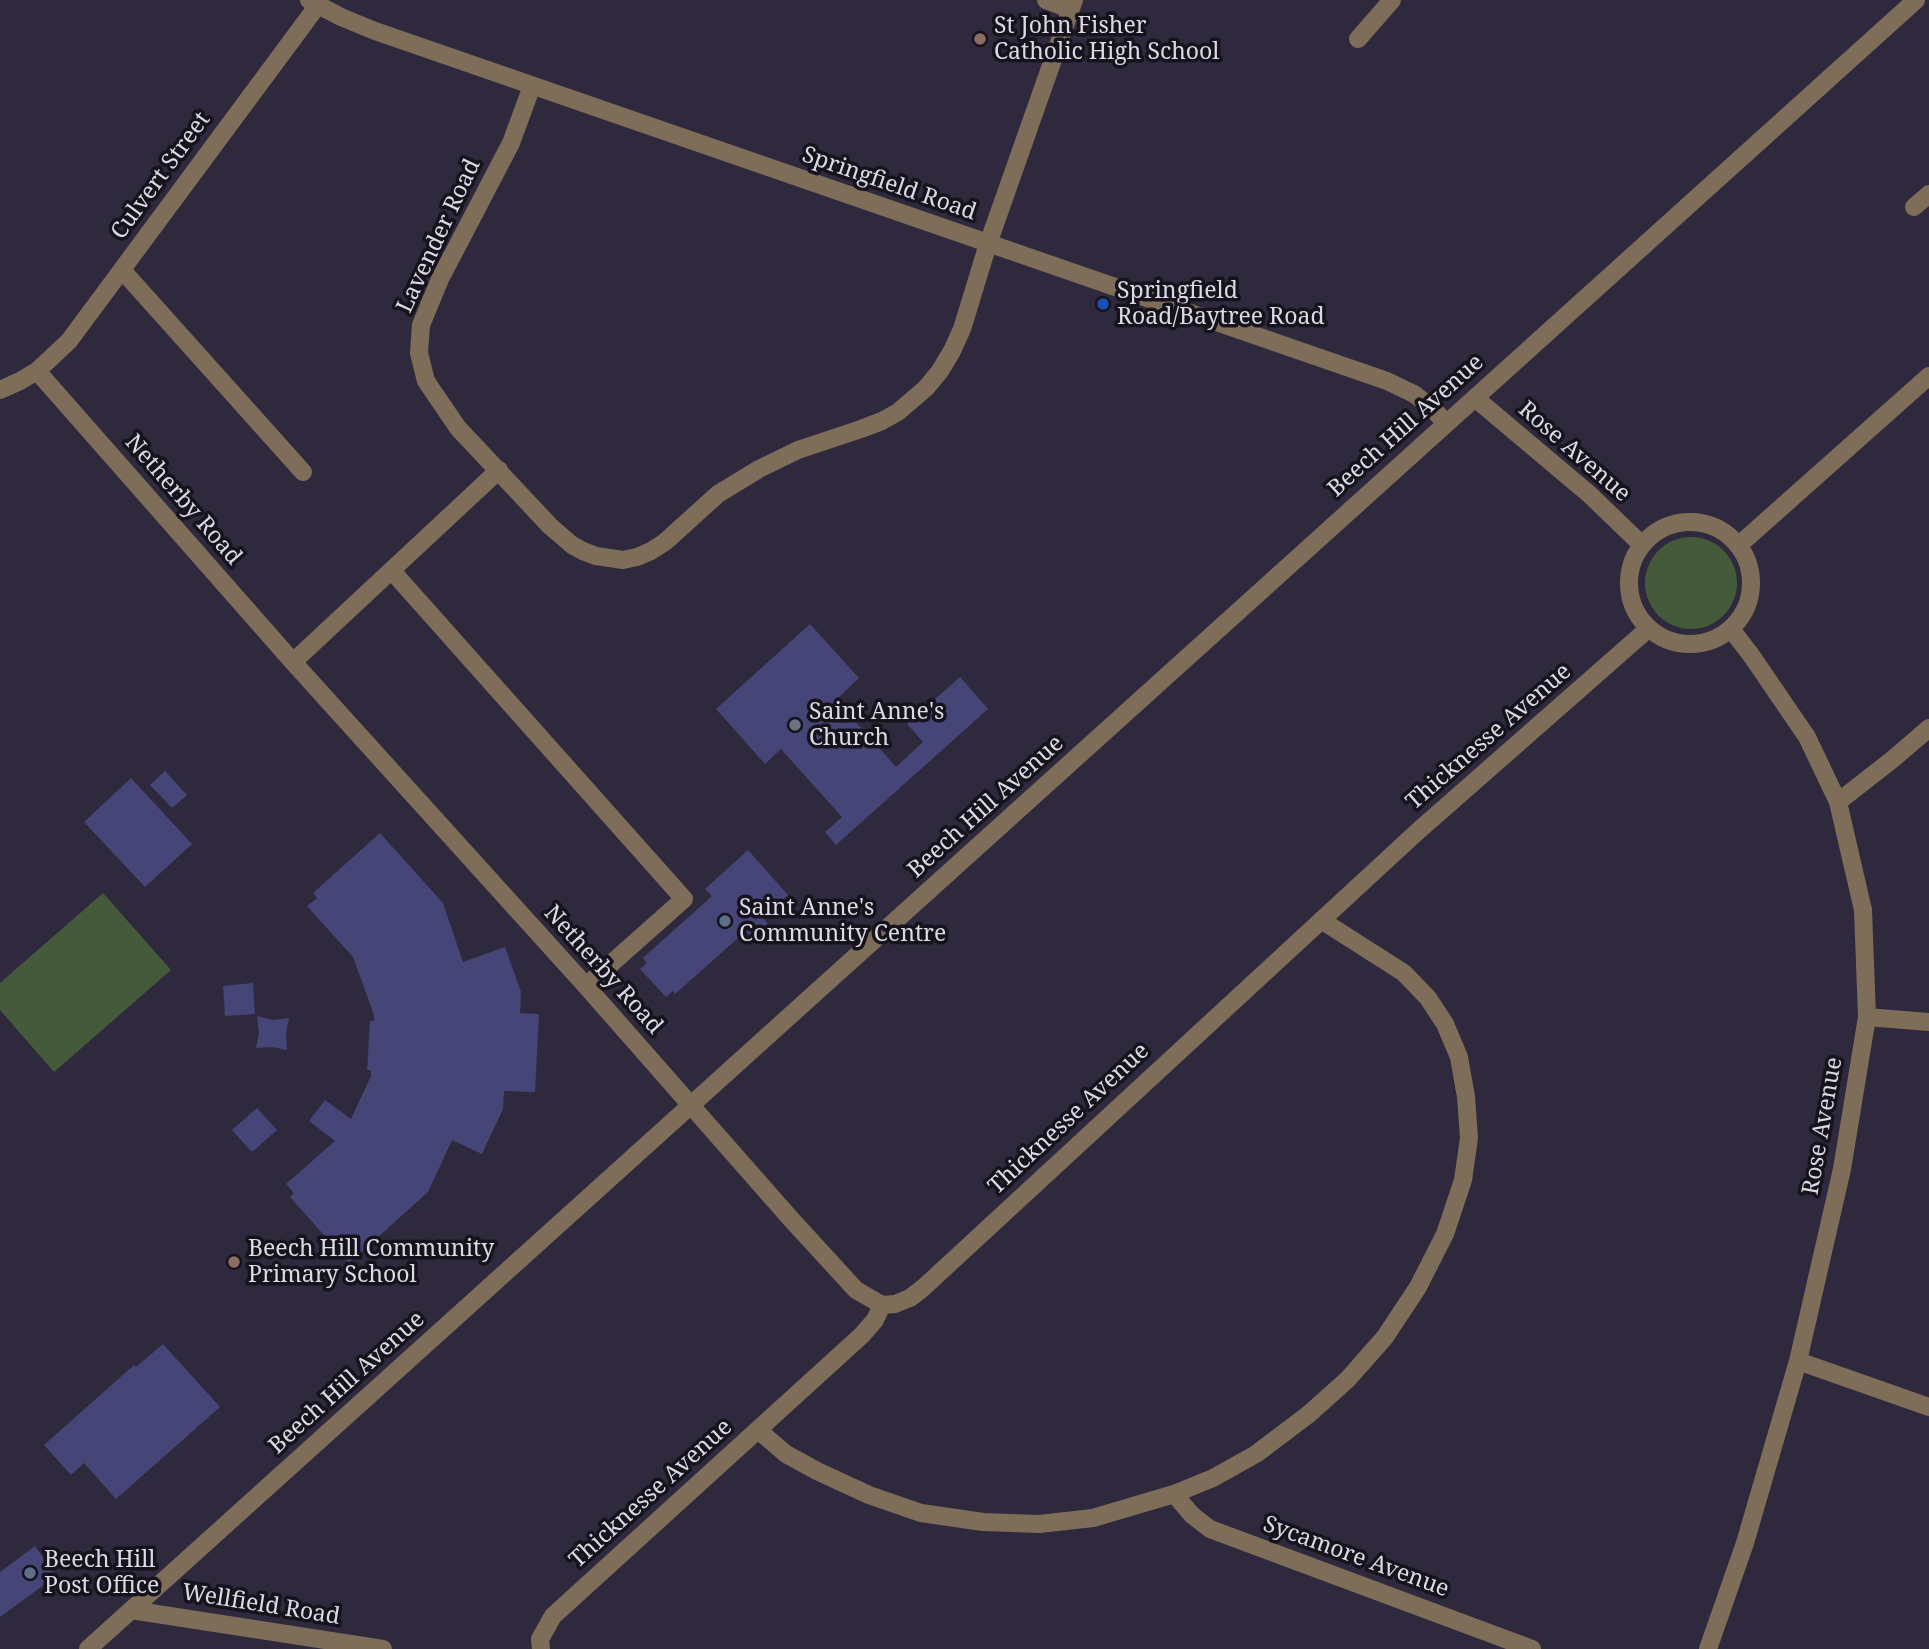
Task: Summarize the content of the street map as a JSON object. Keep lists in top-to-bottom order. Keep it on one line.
{"streets":{"street":["Culvert Street","Springfield Road","Lavender Road","Beech Hill Avenue","Rose Avenue","Netherby Road","Thicknesse Avenue","Sycamore Avenue","Wellfield Road"]},"crossings":[["Culvert Street","Springfield Road"],["Culvert Street","Netherby Road"],["Springfield Road","Lavender Road"],["Springfield Road","Beech Hill Avenue"],["Beech Hill Avenue","Rose Avenue"],["Beech Hill Avenue","Netherby Road"],["Beech Hill Avenue","Wellfield Road"],["Rose Avenue","Thicknesse Avenue"],["Netherby Road","Thicknesse Avenue"]],"places":["St John Fisher Catholic High School","Springfield Road/Baytree Road","Saint Anne's Church","Saint Anne's Community Centre","Beech Hill Community Primary School","Beech Hill Post Office"]}
